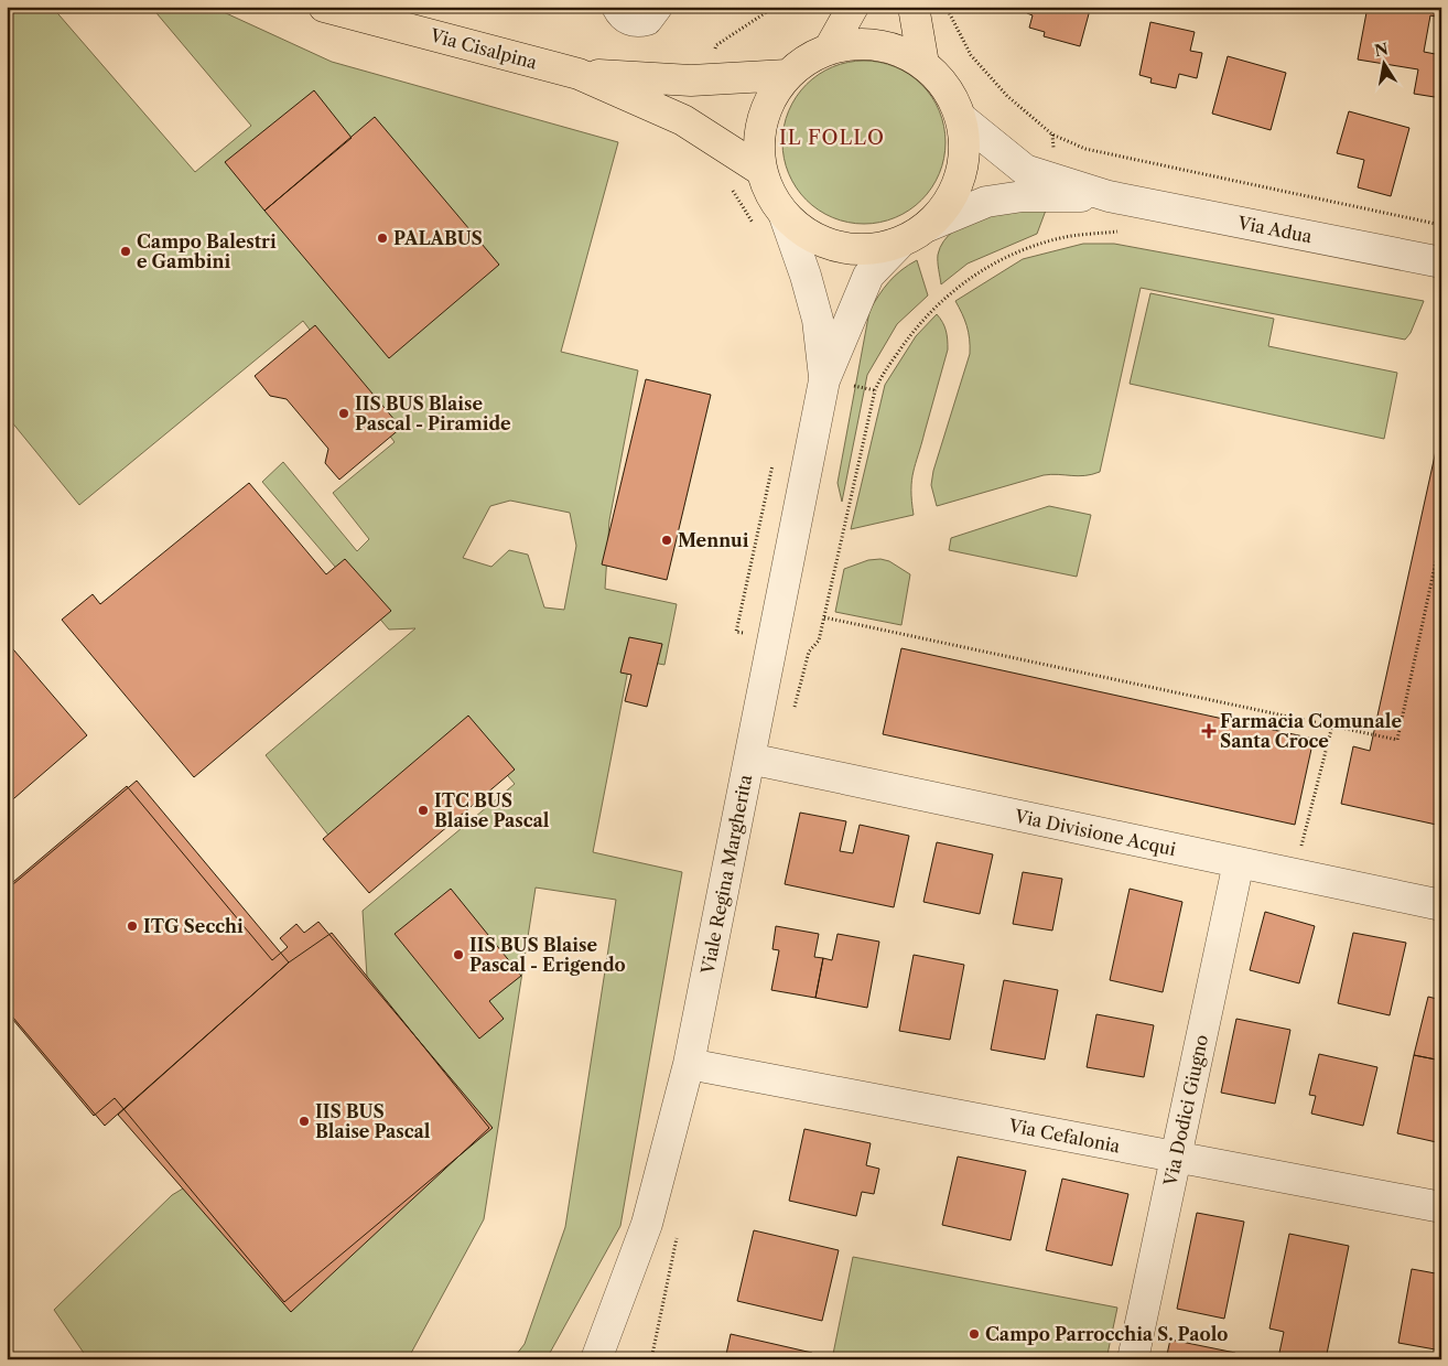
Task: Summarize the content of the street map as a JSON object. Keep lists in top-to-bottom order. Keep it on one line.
{"streets":{"main road":["Via Cisalpina","Viale Regina Margherita"],"street":["Via Adua","Via Divisione Acqui","Via Dodici Giugno","Via Cefalonia"]},"crossings":[["Via Cisalpina","Viale Regina Margherita"],["Via Adua","Viale Regina Margherita"],["Via Divisione Acqui","Viale Regina Margherita"],["Via Divisione Acqui","Via Dodici Giugno"],["Viale Regina Margherita","Via Cefalonia"],["Via Dodici Giugno","Via Cefalonia"]],"districts":["IL FOLLO"],"places":{"other":["PALABUS","Campo Balestri e Gambini","IIS BUS Blaise Pascal - Piramide","Mennui","ITC BUS Blaise Pascal","ITG Secchi","IIS BUS Blaise Pascal - Erigendo","IIS BUS Blaise Pascal","Campo Parrocchia S. Paolo"],"health":["Farmacia Comunale Santa Croce"]},"north":"top"}
